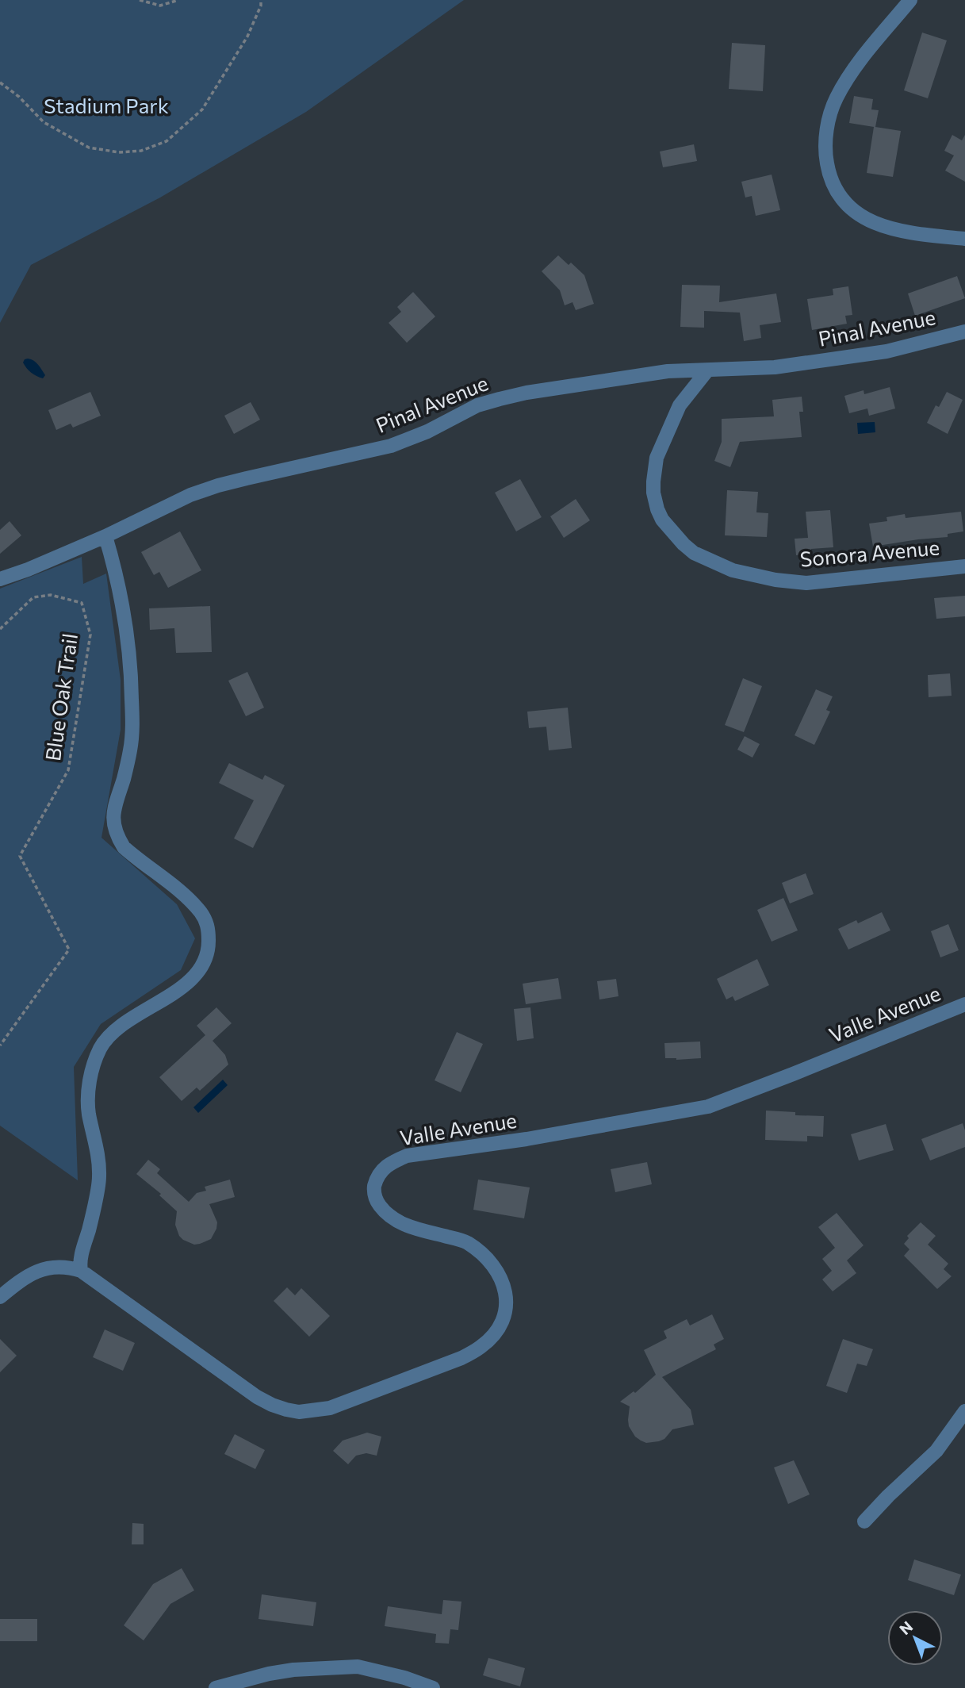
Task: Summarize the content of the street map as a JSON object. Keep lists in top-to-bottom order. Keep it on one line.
{"streets":{"street":["Pinal Avenue","Sonora Avenue","Valle Avenue"],"path":["Blue Oak Trail"]},"crossings":[["Pinal Avenue","Sonora Avenue"]],"parks":["Stadium Park"],"north":"top left"}
